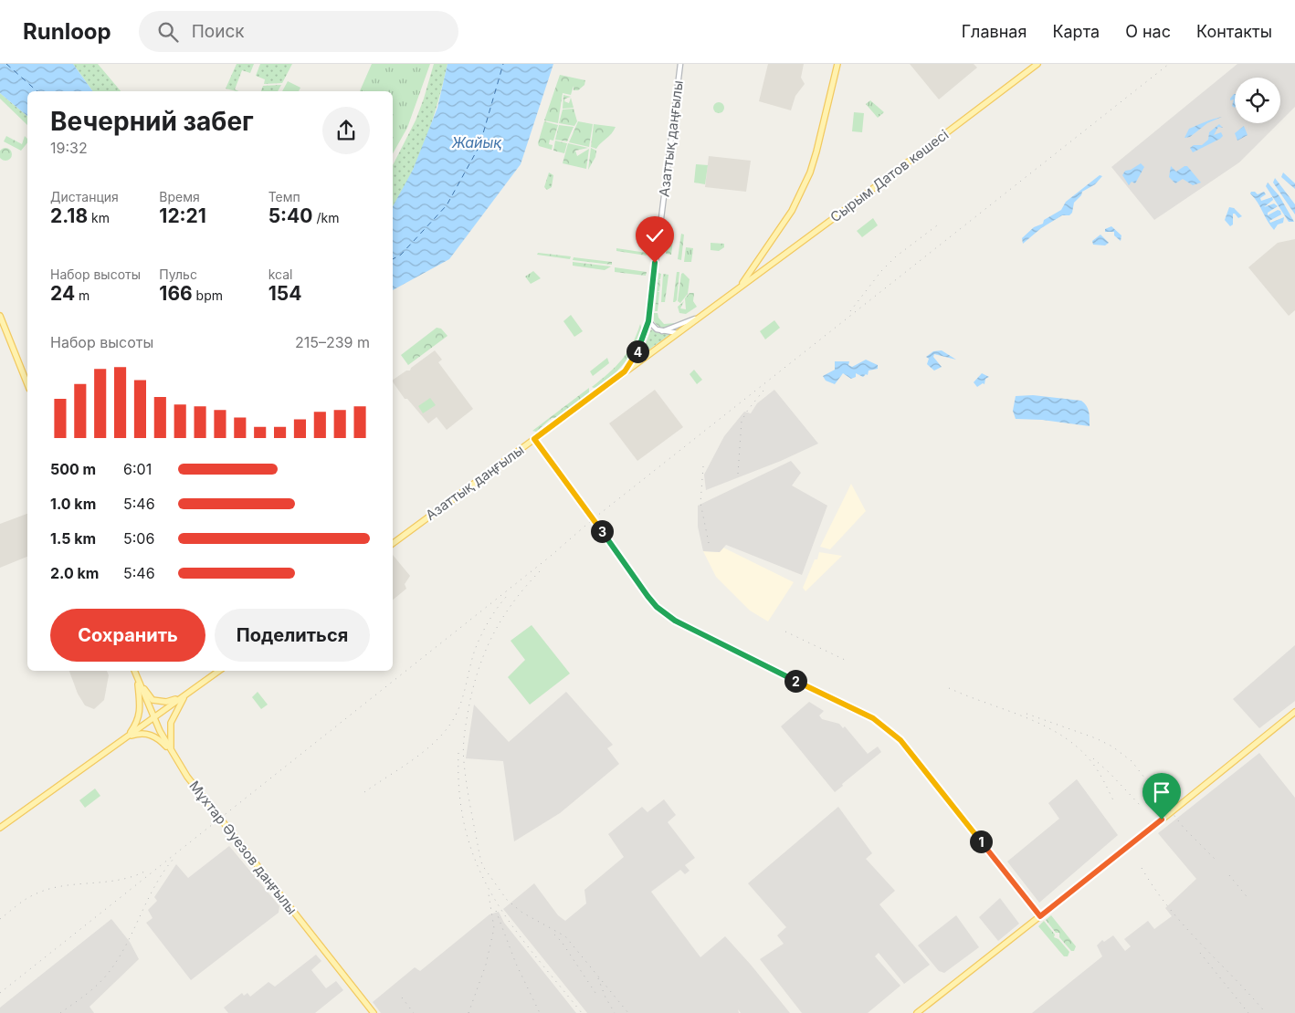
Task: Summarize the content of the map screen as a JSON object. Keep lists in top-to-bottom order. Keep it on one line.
{"streets":{"main road":["Азаттық даңғылы","Сырым Датов көшесі","Мұхтар Әуезов даңғылы"]},"crossings":[["Азаттық даңғылы","Сырым Датов көшесі"]],"water":["Жайық"],"page":{"header":"Runloop","search":"Поиск","nav":["Главная","Карта","О нас","Контакты"],"heading":["Вечерний забег","19:32"],"stats":[["Дистанция","2.18 km"],["Время","12:21"],["Темп","5:40 /km"],["Набор высоты","24 m"],["Пульс","166 bpm"],["kcal","154"]],"chart":["Набор высоты","215–239 m"],"pins":["4","3","2","1"],"list":[{"name":"500 m","note":"6:01"},{"name":"1.0 km","note":"5:46"},{"name":"1.5 km","note":"5:06"},{"name":"2.0 km","note":"5:46"}],"buttons":["Сохранить","Поделиться"]}}
